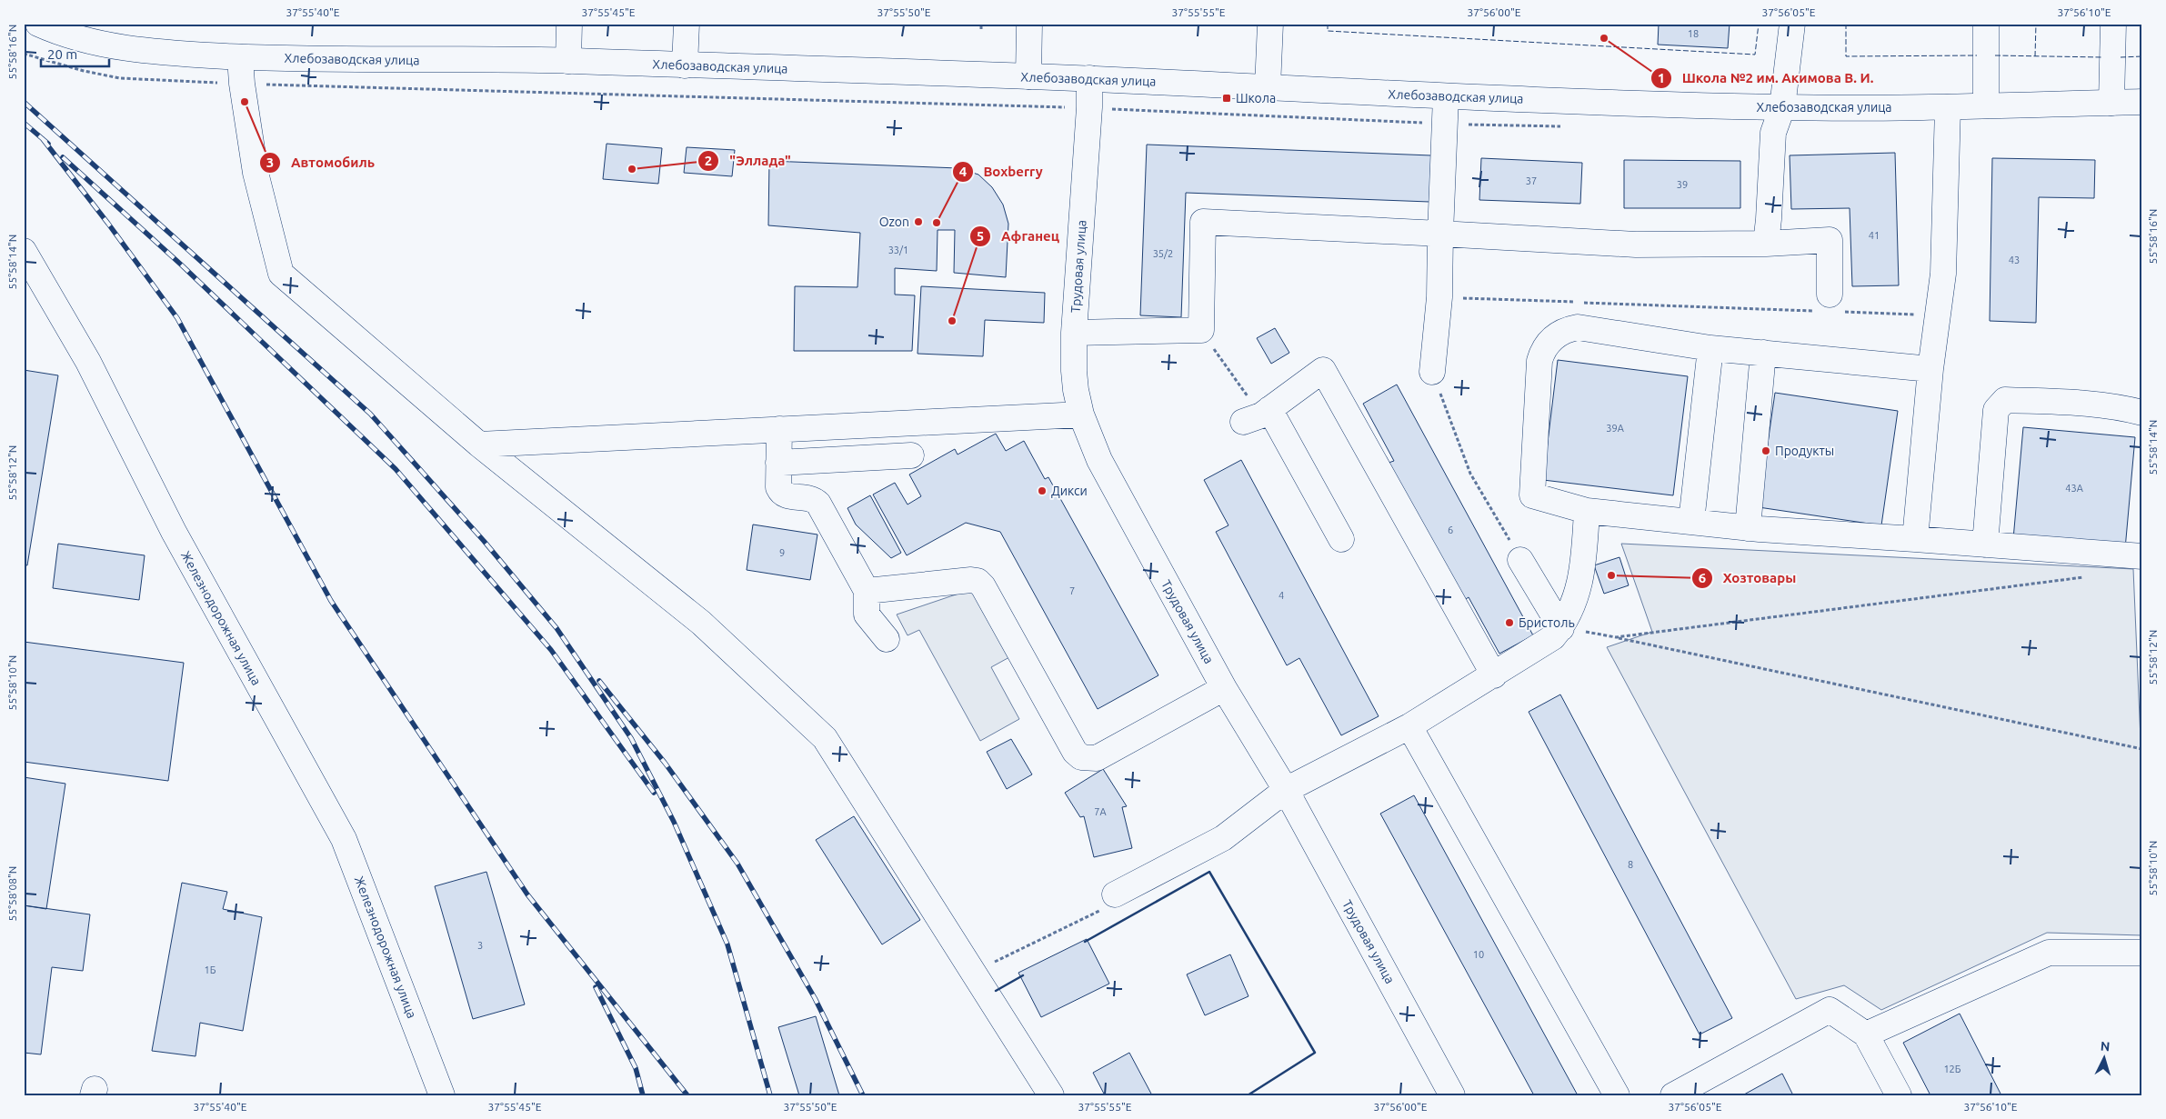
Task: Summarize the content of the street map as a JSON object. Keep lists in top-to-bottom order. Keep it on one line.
{"streets":{"street":["Хлебозаводская улица","Трудовая улица","Железнодорожная улица"]},"crossings":[["Хлебозаводская улица","Трудовая улица"]],"places":{"other":["Школа №2 им. Акимова В. И.","Автомобиль","\"Эллада\"","Ozon","Boxberry","Афганец","Продукты","Дикси","Хозтовары","Бристоль"],"transit":["Школа"]},"house_numbers":["18","37","39","41","33/1","35/2","43","39А","43А","6","9","7","4","7А","8","3","10","1Б","12Б"],"scale_bar":"20 m","north":"top","coordinates":["37°55'40\"E","37°55'45\"E","37°55'50\"E","37°55'55\"E","37°56'00\"E","37°56'05\"E","37°56'10\"E","55°58'16\"N","55°58'14\"N","55°58'12\"N","55°58'10\"N","55°58'08\"N"]}
